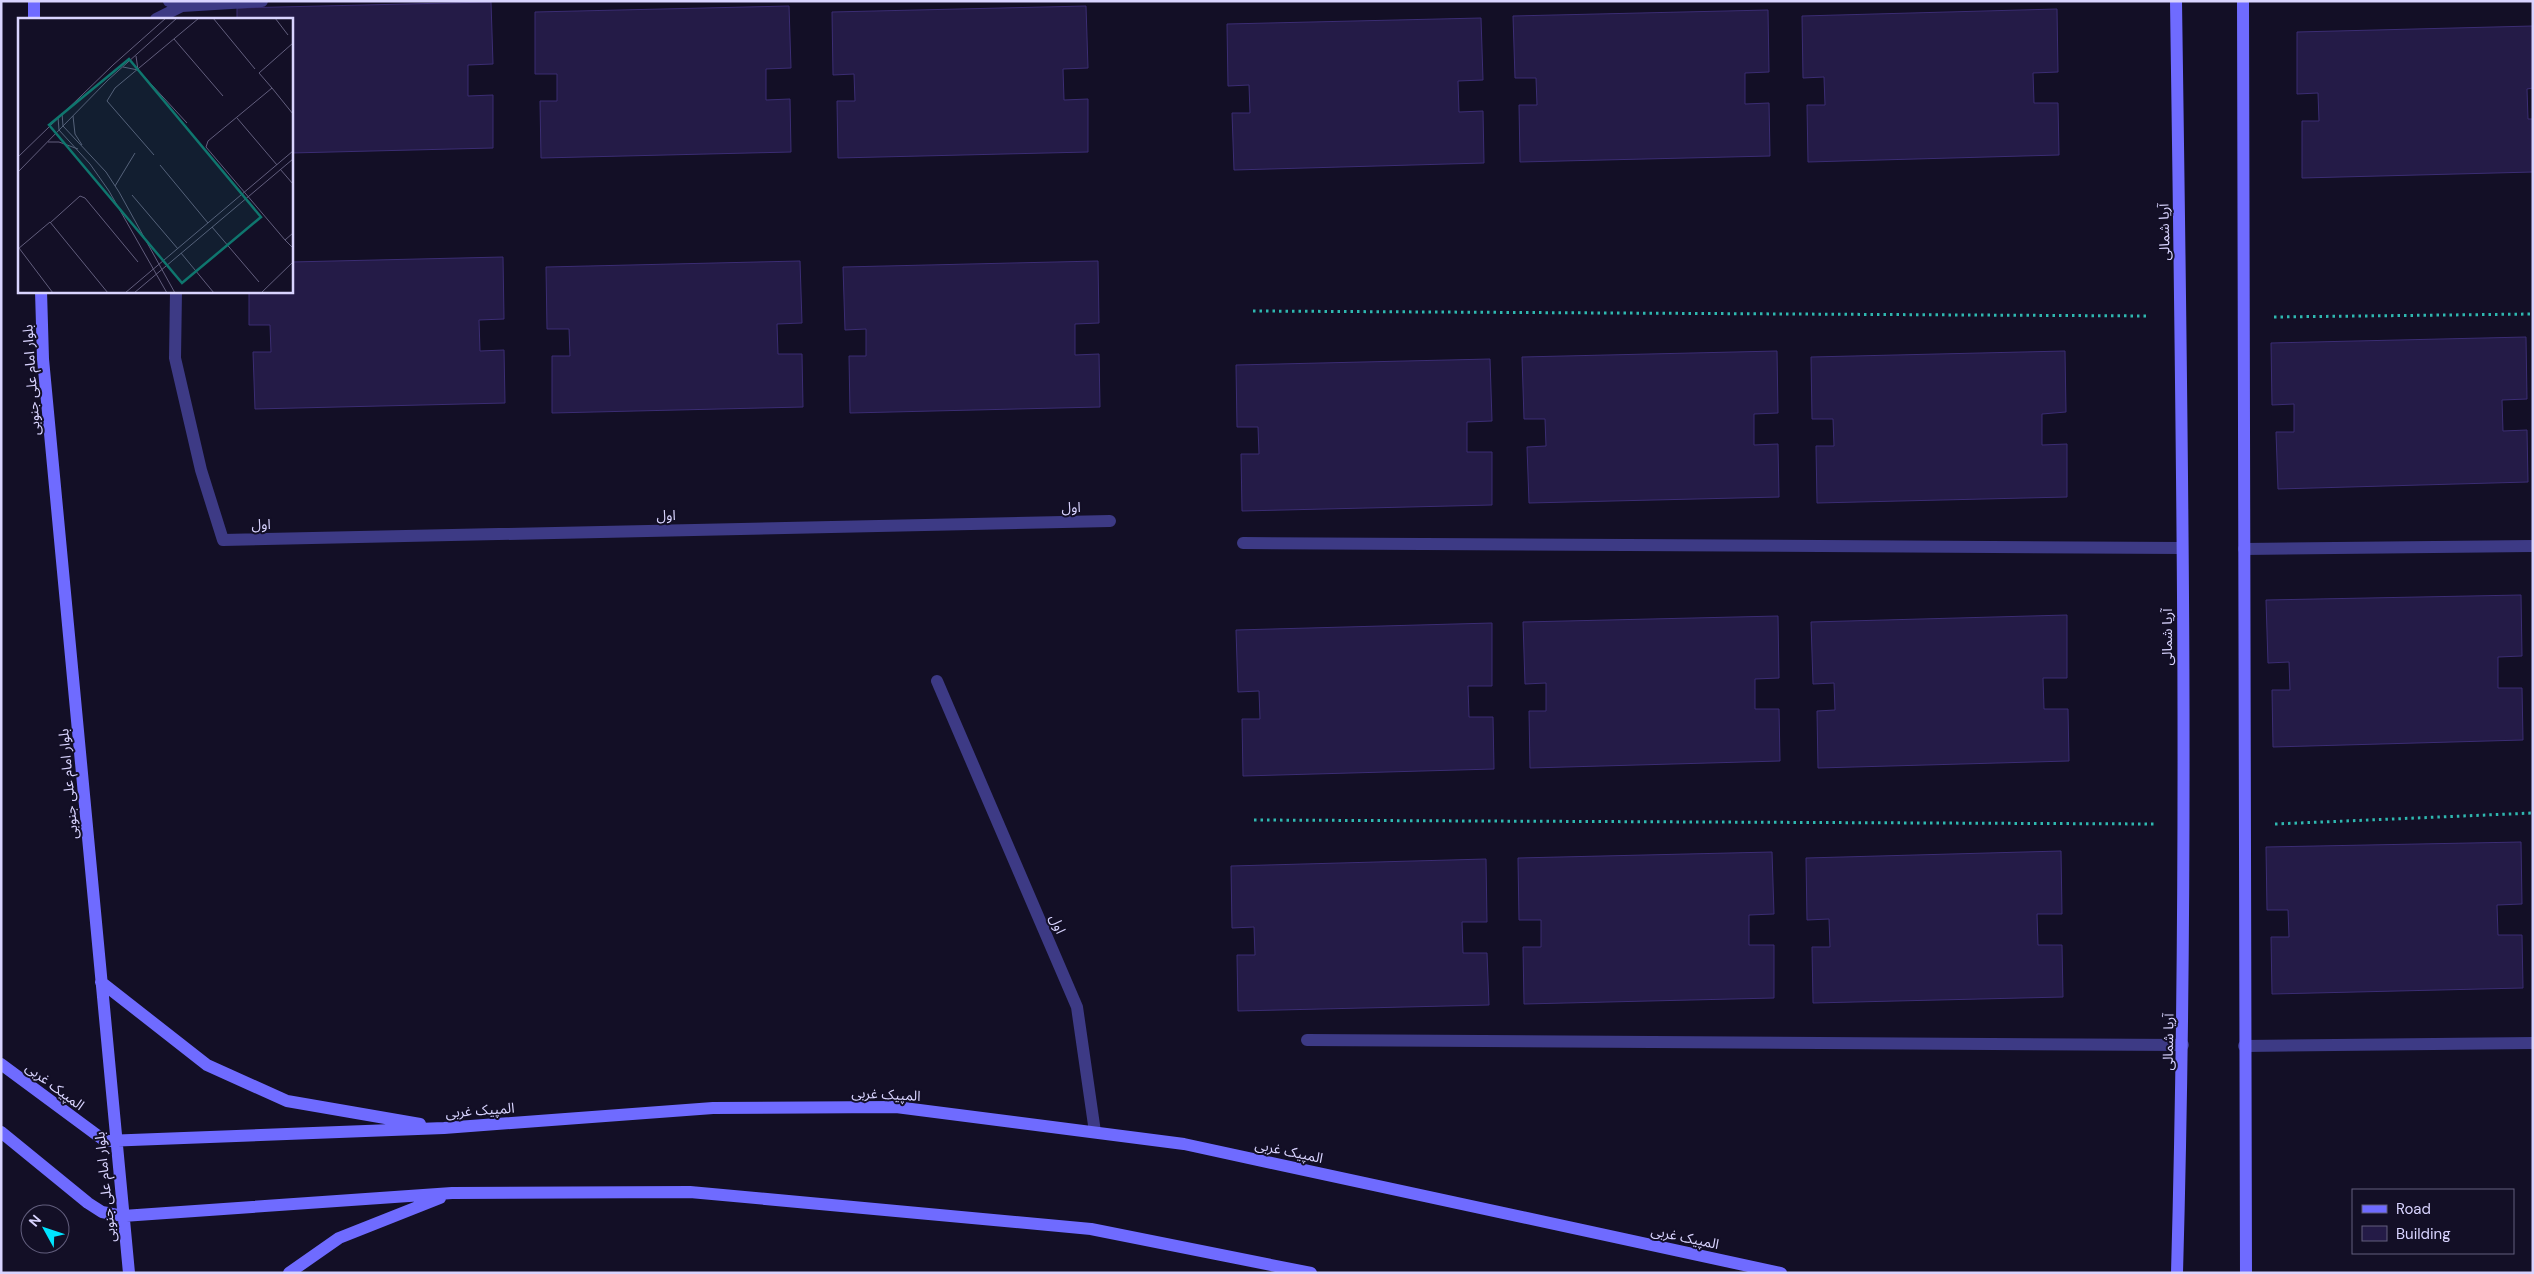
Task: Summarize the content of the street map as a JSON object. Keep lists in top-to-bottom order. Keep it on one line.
{"streets":{"street":["آریا شمالی","بلوار امام علی جنوبی","اول","المپیک غربی"]},"crossings":[["بلوار امام علی جنوبی","المپیک غربی"],["اول","المپیک غربی"]],"legend":["Road","Building"],"north":"top left"}
